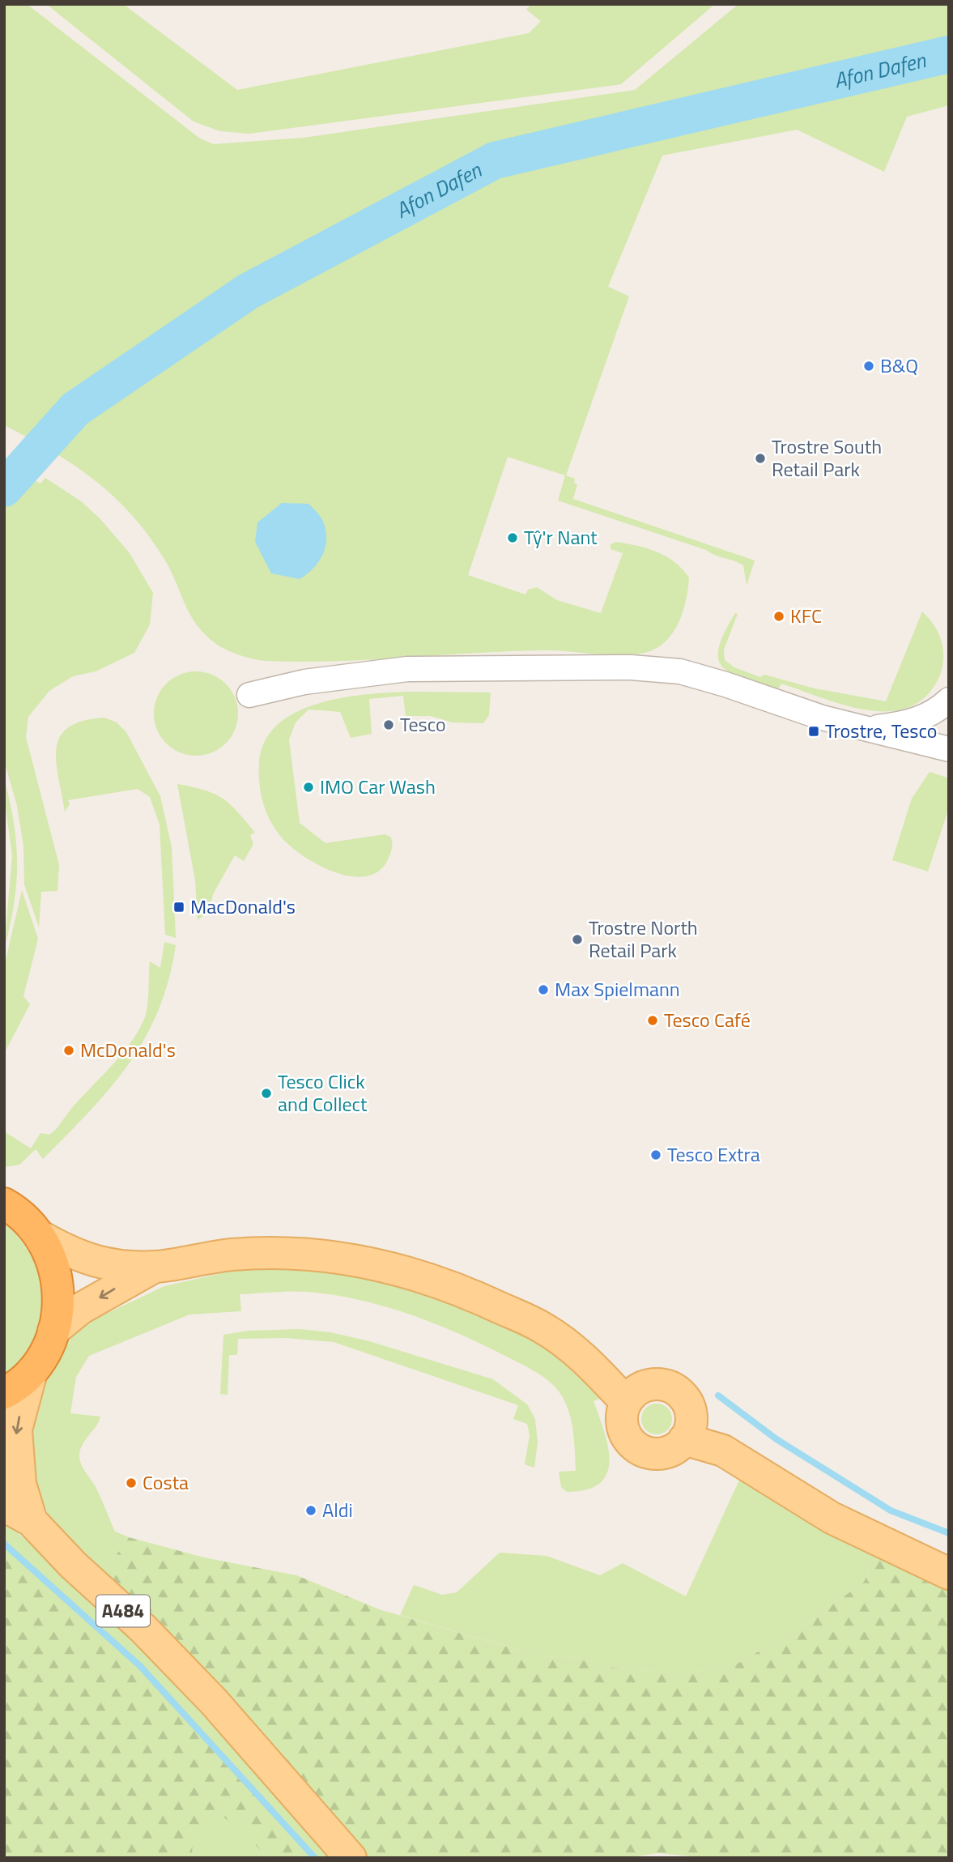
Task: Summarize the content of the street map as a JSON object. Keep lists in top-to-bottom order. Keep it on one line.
{"streets":{"main road":["A484"]},"water":["Afon Dafen"],"places":{"other":["B&Q","Trostre South Retail Park","Tŷ'r Nant","KFC","Tesco","IMO Car Wash","Trostre North Retail Park","Max Spielmann","Tesco Café","McDonald's","Tesco Click and Collect","Tesco Extra","Costa","Aldi"],"transit":["Trostre, Tesco","MacDonald's"]}}
